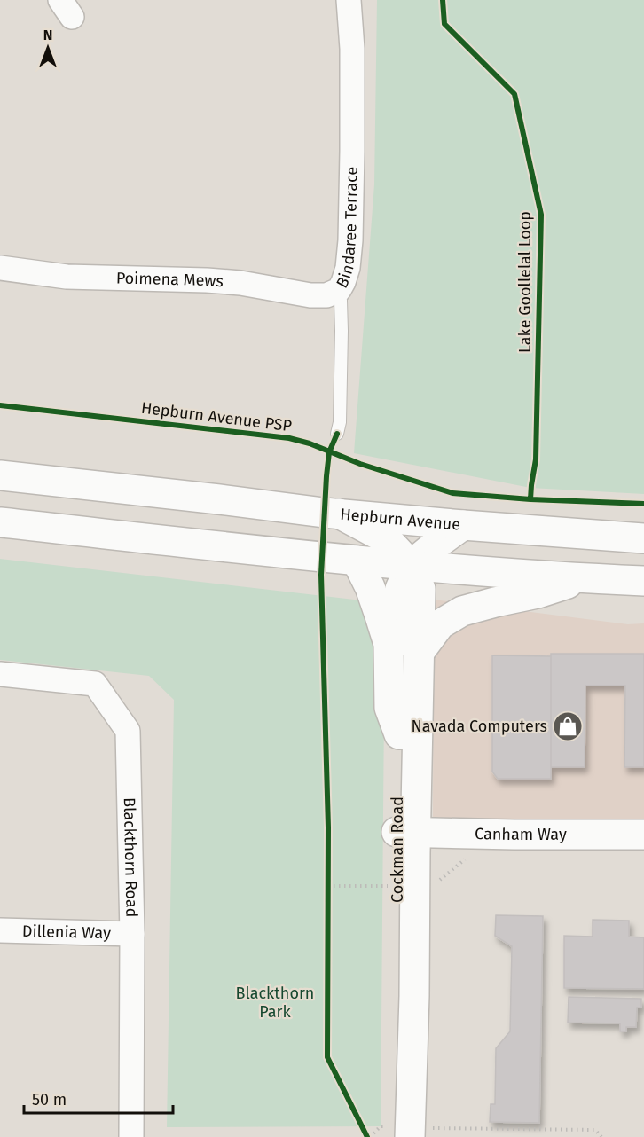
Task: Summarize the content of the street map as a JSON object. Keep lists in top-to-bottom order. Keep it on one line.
{"streets":{"main road":["Hepburn Avenue","Canham Way","Cockman Road"],"street":["Bindaree Terrace","Poimena Mews","Blackthorn Road","Dillenia Way"],"cycle path":["Lake Goollelal Loop","Hepburn Avenue PSP"]},"crossings":[["Bindaree Terrace","Poimena Mews"],["Hepburn Avenue","Cockman Road"],["Canham Way","Cockman Road"],["Blackthorn Road","Dillenia Way"]],"parks":["Blackthorn Park"],"places":{"shop":["Navada Computers"]},"scale_bar":"50 m","north":"top"}
